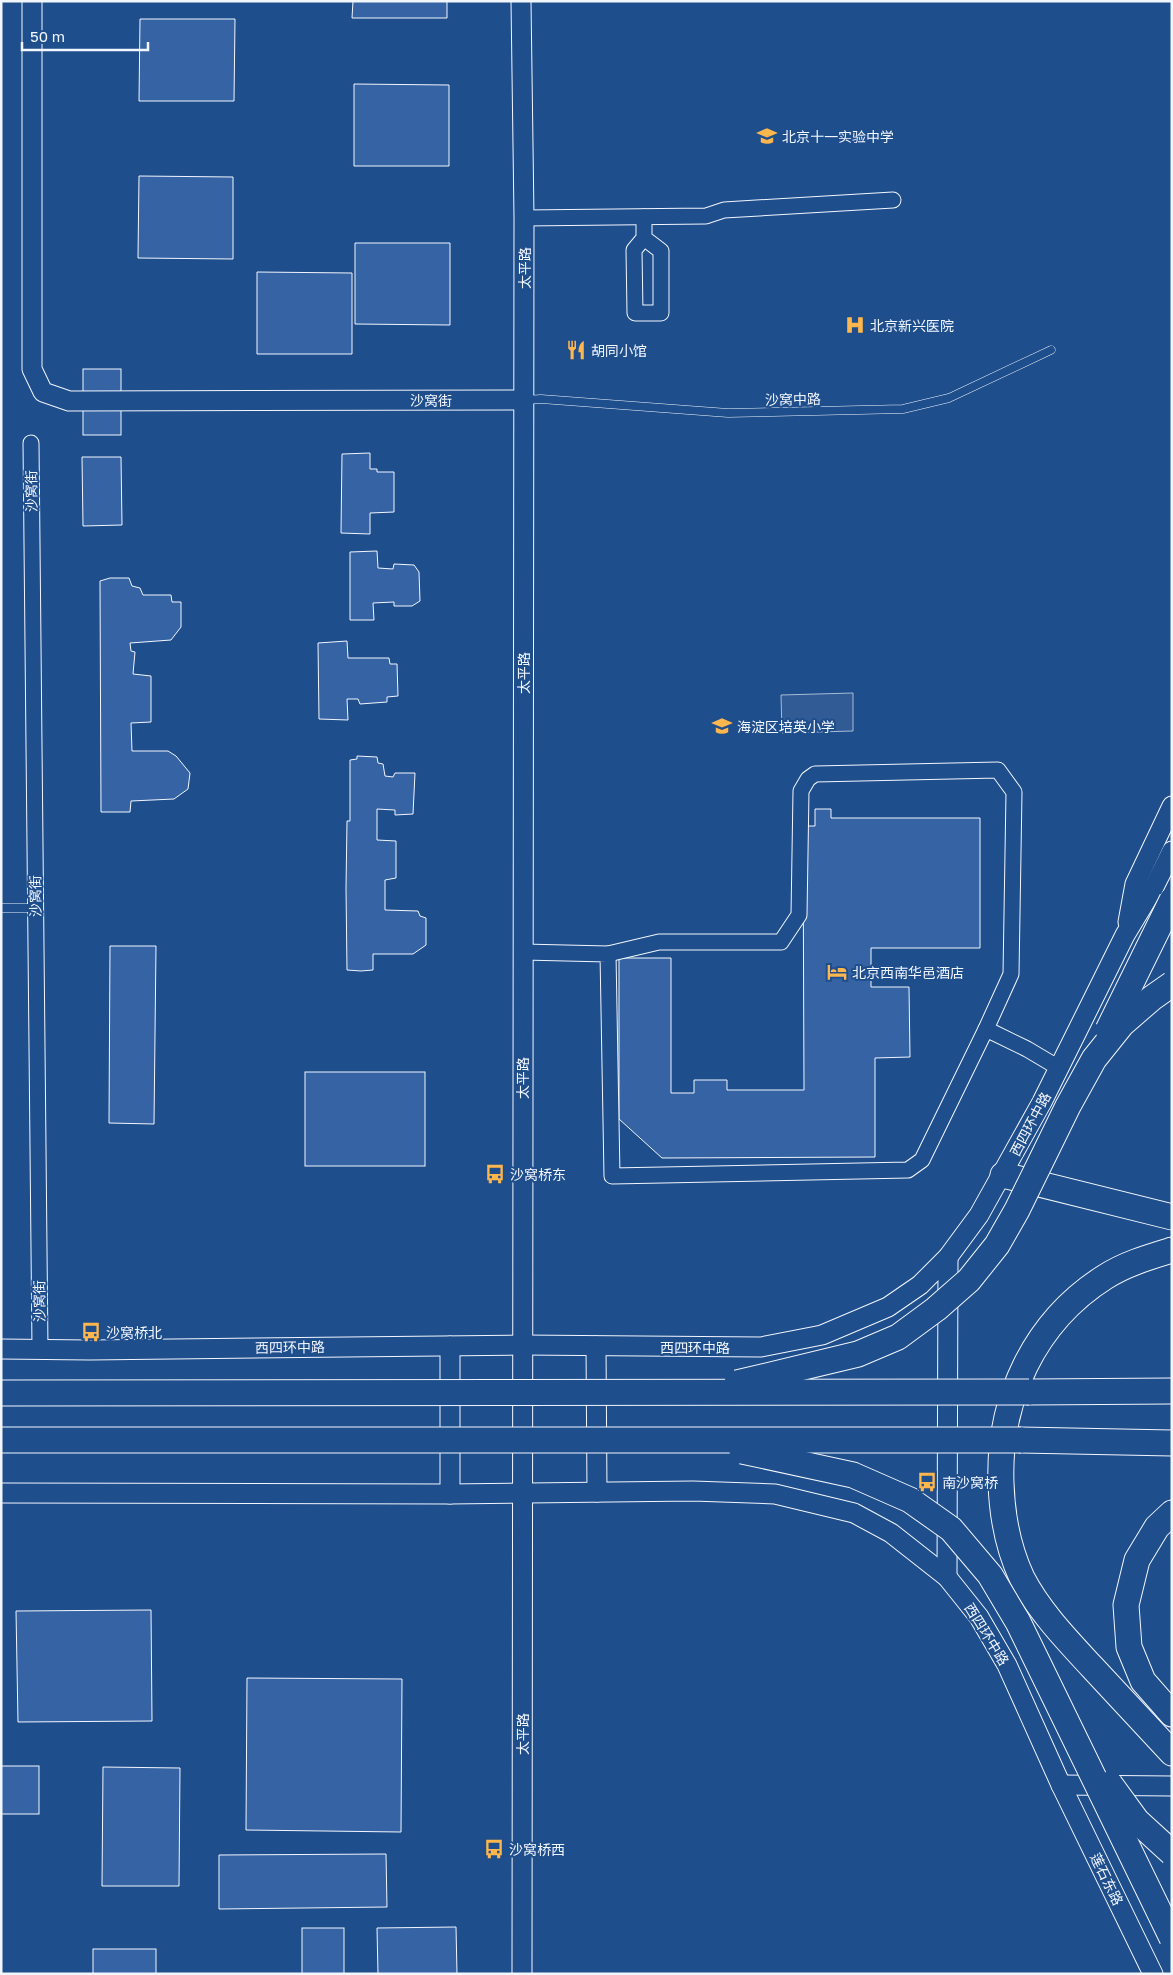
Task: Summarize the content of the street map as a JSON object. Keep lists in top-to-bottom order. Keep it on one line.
{"streets":{"street":["太平路","沙窝街","西四环中路","莲石东路"],"lane":["沙窝中路"]},"crossings":[["太平路","沙窝中路"],["太平路","沙窝街"],["太平路","西四环中路"],["沙窝中路","沙窝街"],["沙窝街","西四环中路"],["西四环中路","莲石东路"]],"places":{"school or university":["北京十一实验中学","海淀区培英小学"],"hospital":["北京新兴医院"],"restaurant":["胡同小馆"],"hotel":["北京西南华邑酒店"],"bus stop":["沙窝桥东","沙窝桥北","南沙窝桥","沙窝桥西"]},"scale_bar":"50 m"}
